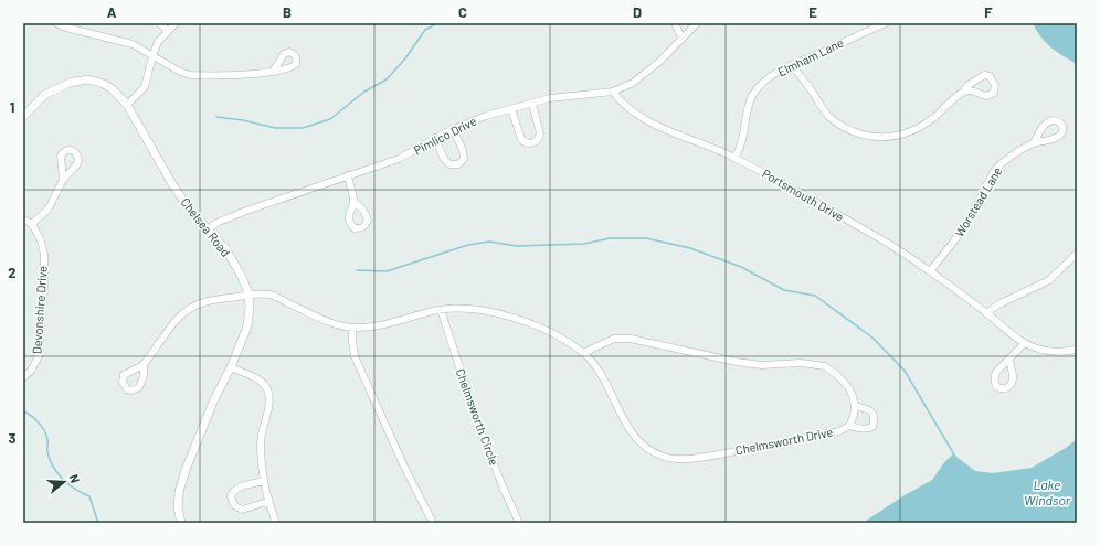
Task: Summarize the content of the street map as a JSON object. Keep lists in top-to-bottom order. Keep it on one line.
{"streets":{"street":["Elmham Lane","Pimlico Drive","Portsmouth Drive","Worstead Lane","Chelsea Road","Devonshire Drive","Chelmsworth Circle","Chelmsworth Drive"]},"crossings":[["Elmham Lane","Portsmouth Drive"],["Pimlico Drive","Portsmouth Drive"],["Pimlico Drive","Chelsea Road"],["Portsmouth Drive","Worstead Lane"],["Chelsea Road","Chelmsworth Drive"],["Chelmsworth Circle","Chelmsworth Drive"]],"water":["Lake Windsor"],"north":"right","grid":{"columns":["A","B","C","D","E","F"],"rows":["1","2","3"]}}
